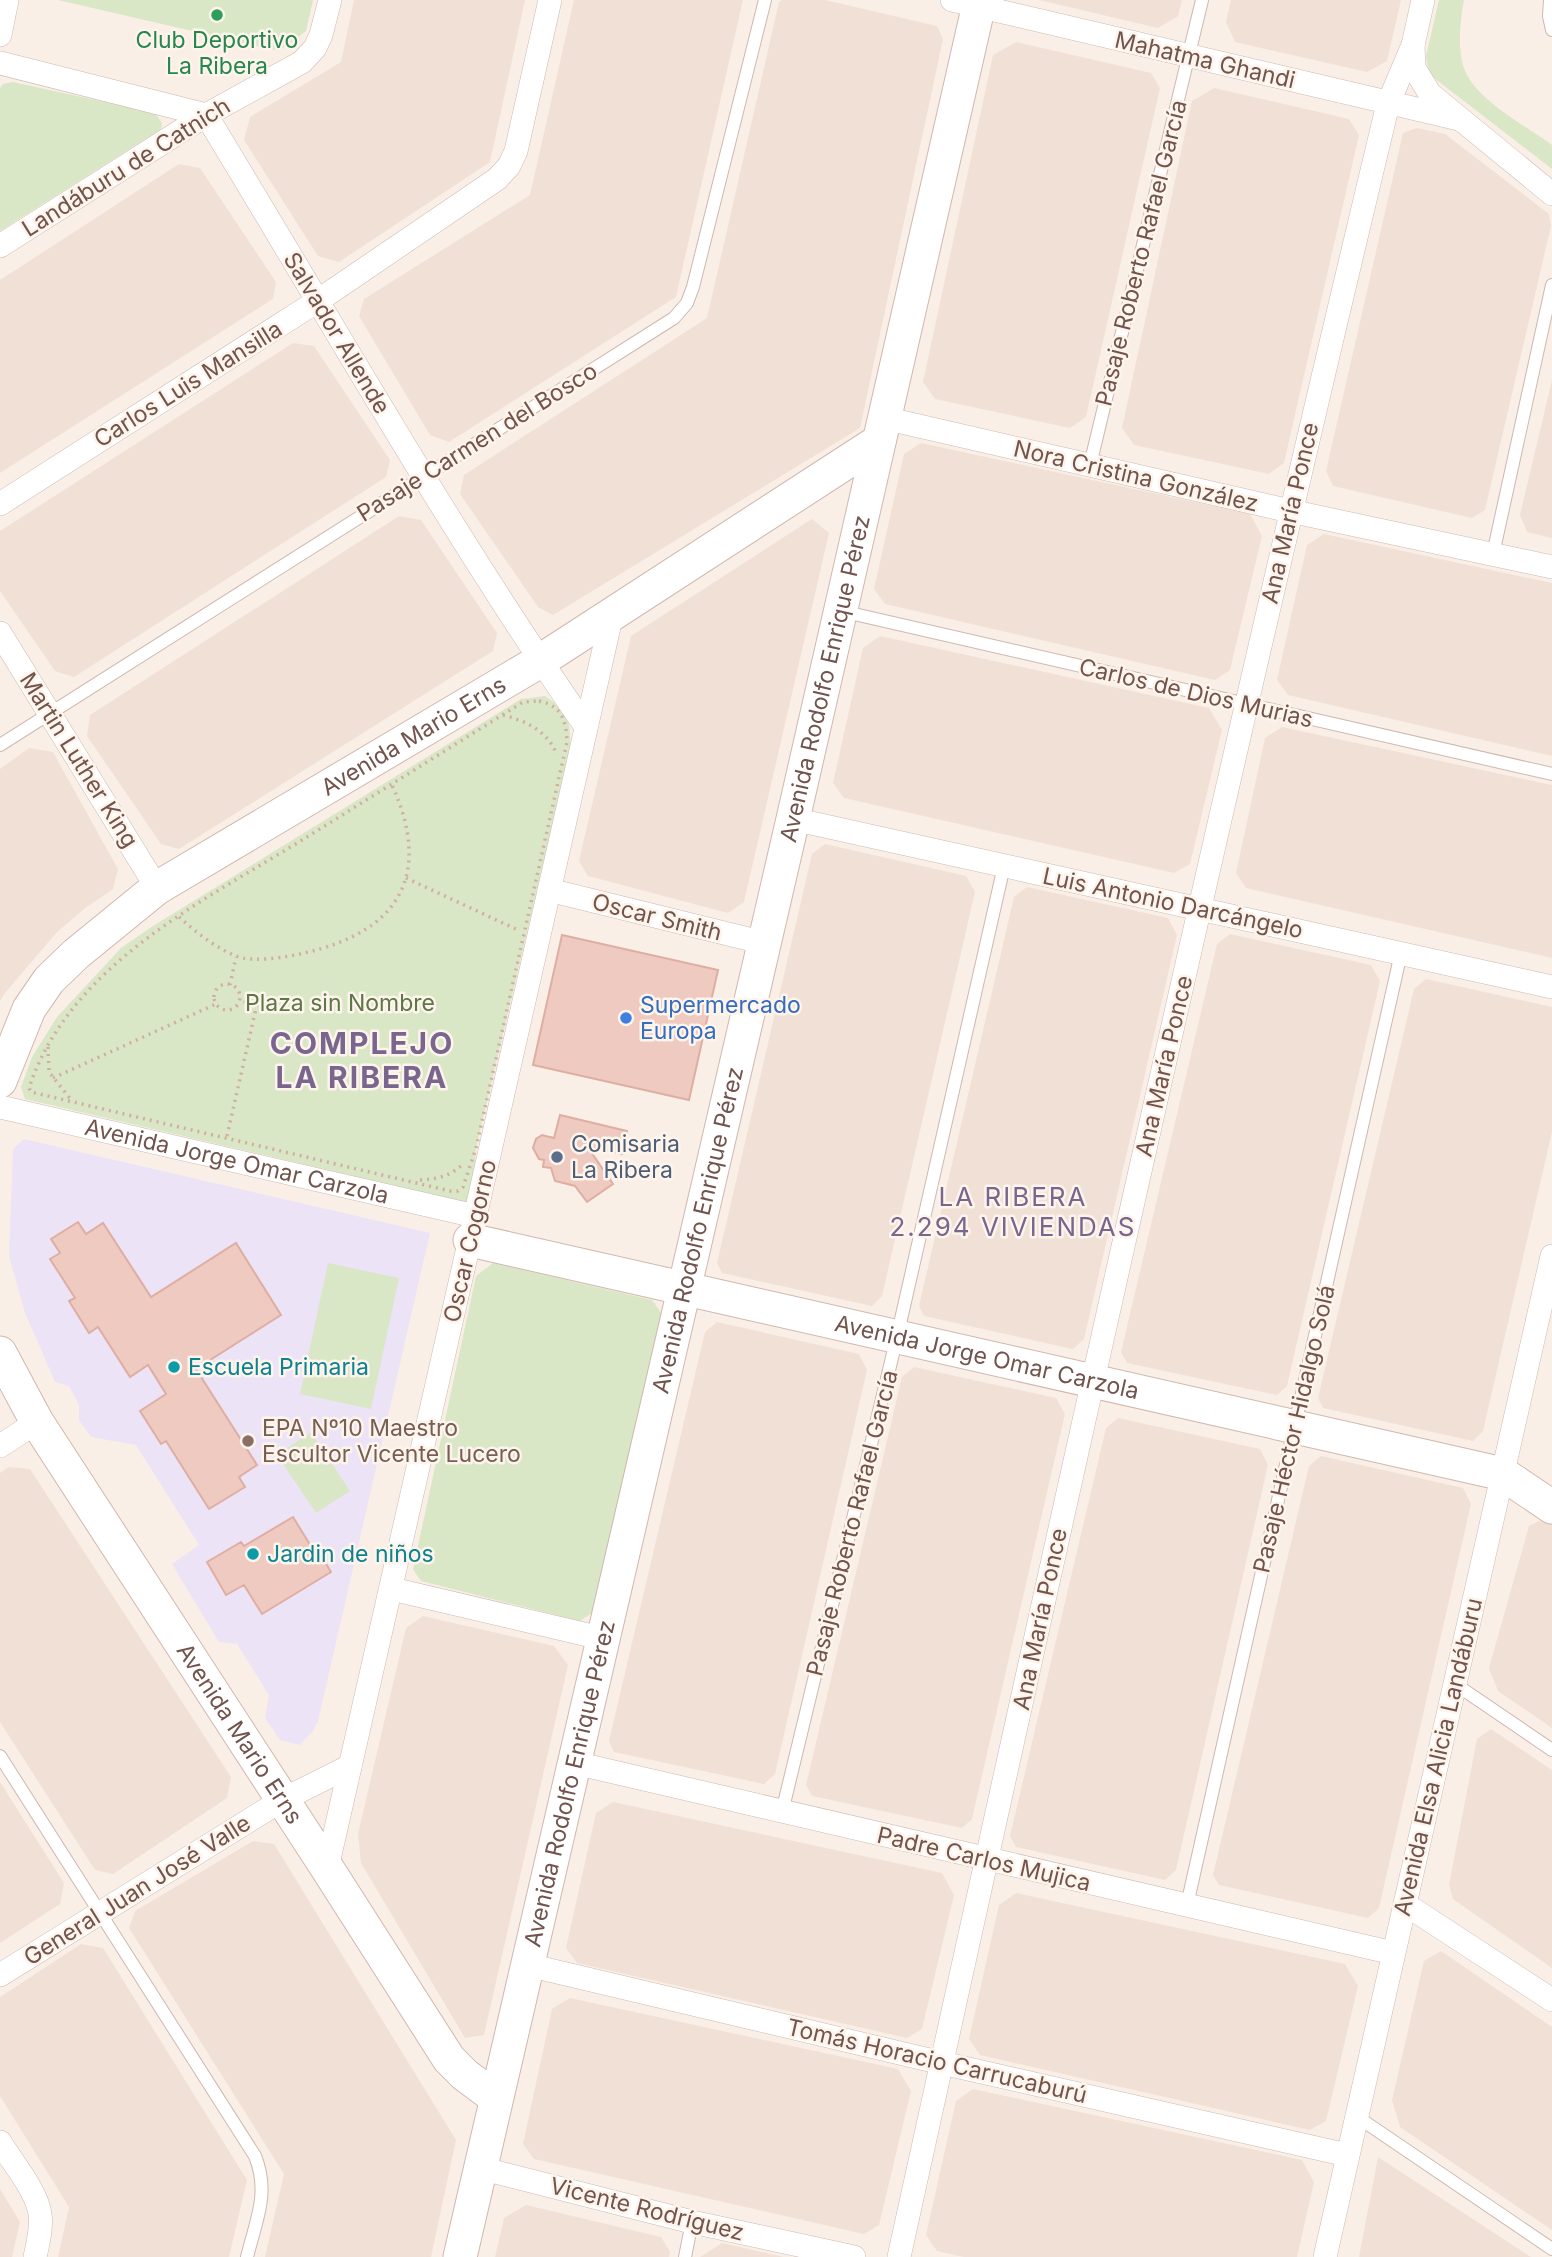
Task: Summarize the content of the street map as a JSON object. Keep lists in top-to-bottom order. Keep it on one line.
{"streets":{"street":["Mahatma Ghandi","Landáburu de Catnich","Salvador Allende","Carlos Luis Mansilla","Nora Cristina González","Ana María Ponce","Avenida Rodolfo Enrique Pérez","Avenida Mario Erns","Martin Luther King","Luis Antonio Darcángelo","Oscar Smith","Avenida Jorge Omar Carzola","Oscar Cogorno","Avenida Elsa Alicia Landáburu","Padre Carlos Mujica","General Juan José Valle","Tomás Horacio Carrucaburú","Vicente Rodríguez"],"lane":["Pasaje Roberto Rafael García","Pasaje Carmen del Bosco","Carlos de Dios Murias","Pasaje Héctor Hidalgo Solá"]},"crossings":[["Mahatma Ghandi","Pasaje Roberto Rafael García"],["Mahatma Ghandi","Ana María Ponce"],["Mahatma Ghandi","Avenida Rodolfo Enrique Pérez"],["Landáburu de Catnich","Salvador Allende"],["Pasaje Roberto Rafael García","Nora Cristina González"],["Pasaje Roberto Rafael García","Luis Antonio Darcángelo"],["Pasaje Roberto Rafael García","Avenida Jorge Omar Carzola"],["Pasaje Roberto Rafael García","Padre Carlos Mujica"],["Salvador Allende","Carlos Luis Mansilla"],["Salvador Allende","Pasaje Carmen del Bosco"],["Salvador Allende","Avenida Mario Erns"],["Salvador Allende","Oscar Cogorno"],["Pasaje Carmen del Bosco","Martin Luther King"],["Nora Cristina González","Ana María Ponce"],["Nora Cristina González","Avenida Rodolfo Enrique Pérez"],["Nora Cristina González","Avenida Mario Erns"],["Ana María Ponce","Carlos de Dios Murias"],["Ana María Ponce","Luis Antonio Darcángelo"],["Ana María Ponce","Avenida Jorge Omar Carzola"],["Ana María Ponce","Padre Carlos Mujica"],["Ana María Ponce","Tomás Horacio Carrucaburú"],["Avenida Rodolfo Enrique Pérez","Carlos de Dios Murias"],["Avenida Rodolfo Enrique Pérez","Avenida Mario Erns"],["Avenida Rodolfo Enrique Pérez","Luis Antonio Darcángelo"],["Avenida Rodolfo Enrique Pérez","Oscar Smith"],["Avenida Rodolfo Enrique Pérez","Avenida Jorge Omar Carzola"],["Avenida Rodolfo Enrique Pérez","Padre Carlos Mujica"],["Avenida Rodolfo Enrique Pérez","Tomás Horacio Carrucaburú"],["Avenida Rodolfo Enrique Pérez","Vicente Rodríguez"],["Avenida Mario Erns","Martin Luther King"],["Avenida Mario Erns","Oscar Cogorno"],["Avenida Mario Erns","General Juan José Valle"],["Luis Antonio Darcángelo","Pasaje Héctor Hidalgo Solá"],["Oscar Smith","Oscar Cogorno"],["Avenida Jorge Omar Carzola","Oscar Cogorno"],["Avenida Jorge Omar Carzola","Pasaje Héctor Hidalgo Solá"],["Avenida Jorge Omar Carzola","Avenida Elsa Alicia Landáburu"],["Oscar Cogorno","General Juan José Valle"],["Pasaje Héctor Hidalgo Solá","Padre Carlos Mujica"],["Avenida Elsa Alicia Landáburu","Padre Carlos Mujica"],["Avenida Elsa Alicia Landáburu","Tomás Horacio Carrucaburú"]],"districts":["COMPLEJO LA RIBERA","LA RIBERA 2.294 VIVIENDAS"],"parks":["Plaza sin Nombre"],"places":["Club Deportivo La Ribera","Supermercado Europa","Comisaria La Ribera","Escuela Primaria","EPA Nº10 Maestro Escultor Vicente Lucero","Jardin de niños"]}
